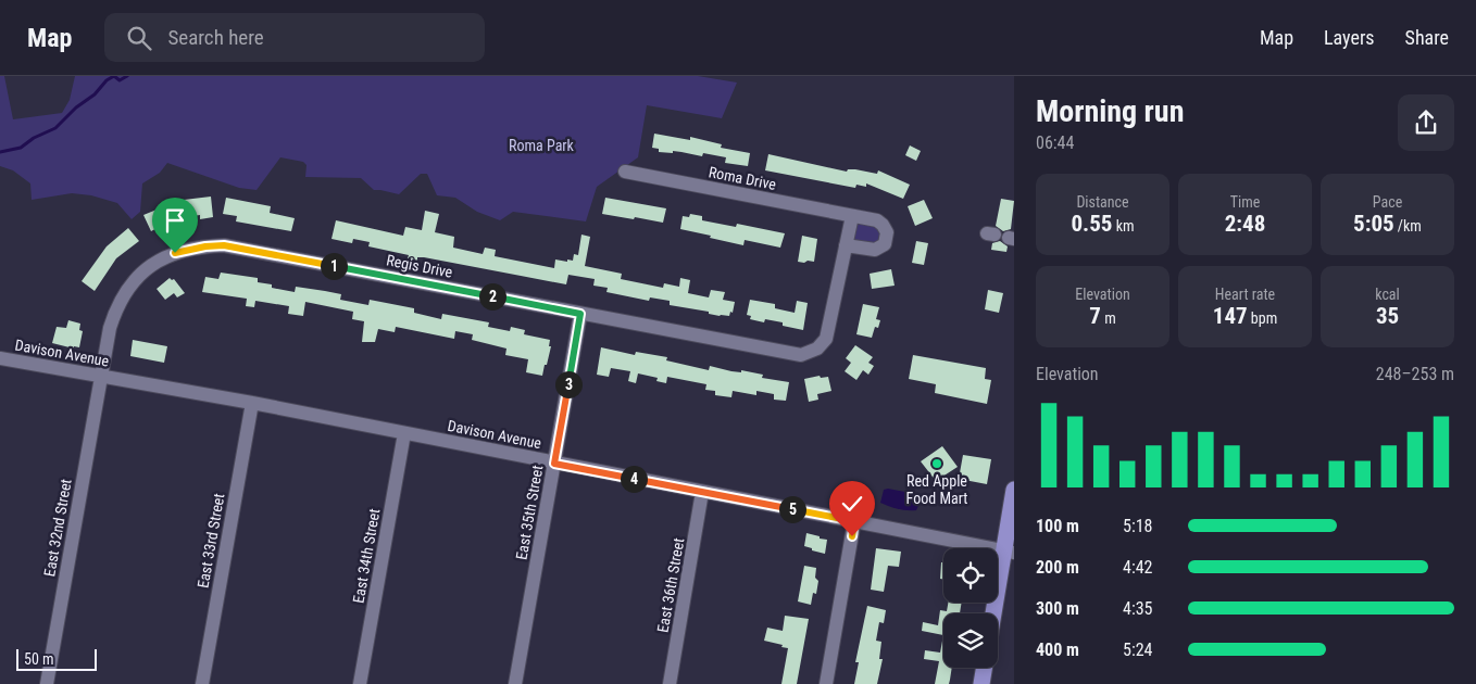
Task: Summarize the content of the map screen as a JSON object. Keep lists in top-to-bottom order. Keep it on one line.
{"streets":{"street":["Roma Drive","Regis Drive","Davison Avenue","East 35th Street","East 32nd Street","East 33rd Street","East 34th Street","East 36th Street"]},"crossings":[["Roma Drive","Regis Drive"],["Regis Drive","Davison Avenue"],["Regis Drive","East 35th Street"],["Regis Drive","East 32nd Street"],["Davison Avenue","East 35th Street"],["Davison Avenue","East 32nd Street"],["Davison Avenue","East 33rd Street"],["Davison Avenue","East 34th Street"],["Davison Avenue","East 36th Street"]],"parks":["Roma Park"],"places":["Red Apple Food Mart"],"scale_bar":"50 m","page":{"header":"Map","search":"Search here","nav":["Map","Layers","Share"],"heading":["Morning run","06:44"],"stats":[["Distance","0.55 km"],["Time","2:48"],["Pace","5:05 /km"],["Elevation","7 m"],["Heart rate","147 bpm"],["kcal","35"]],"pins":["1","2","3","4","5"],"chart":["Elevation","248–253 m"],"list":[{"name":"100 m","note":"5:18"},{"name":"200 m","note":"4:42"},{"name":"300 m","note":"4:35"},{"name":"400 m","note":"5:24"}],"scale":"50 m"}}
